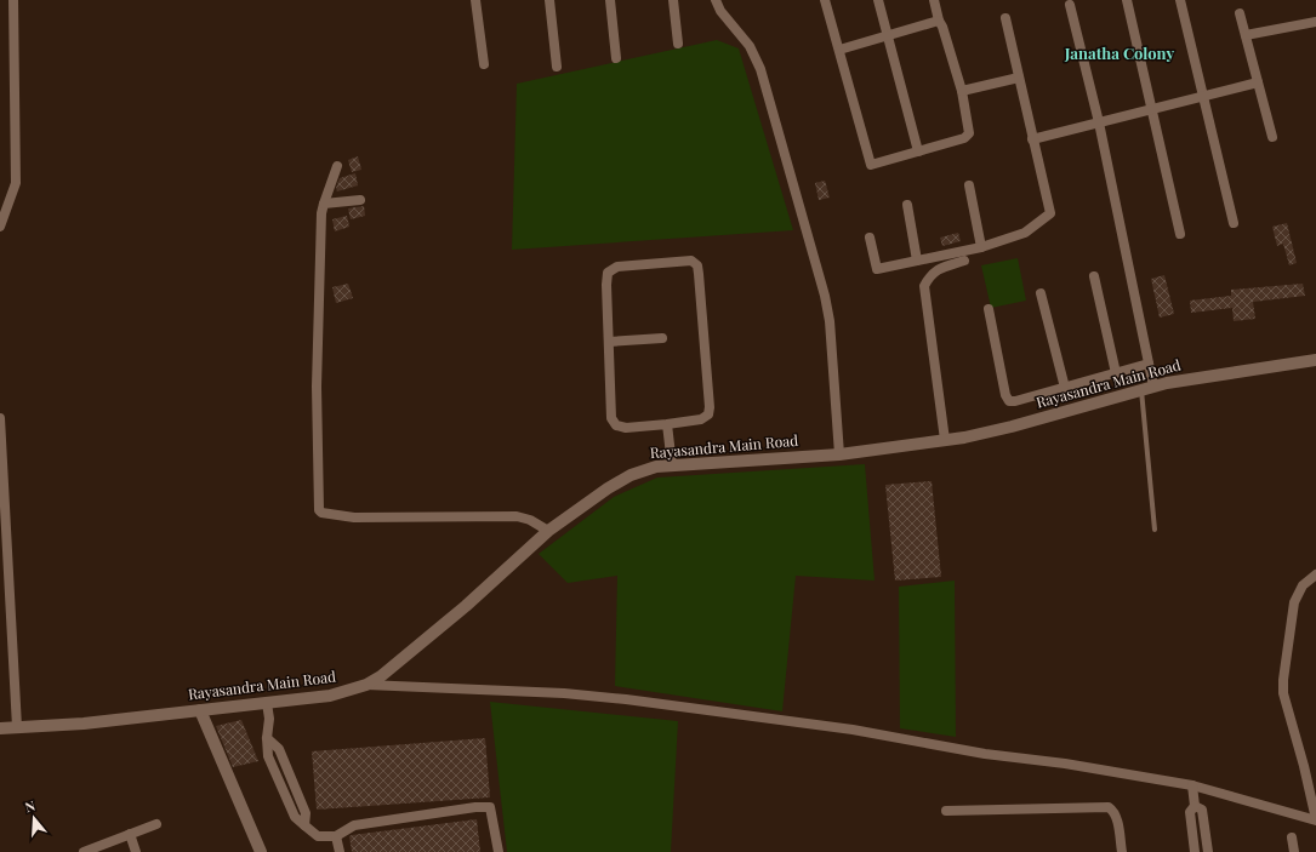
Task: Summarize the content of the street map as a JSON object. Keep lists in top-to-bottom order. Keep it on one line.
{"streets":{"street":["Rayasandra Main Road"]},"districts":["Janatha Colony"],"north":"top"}
